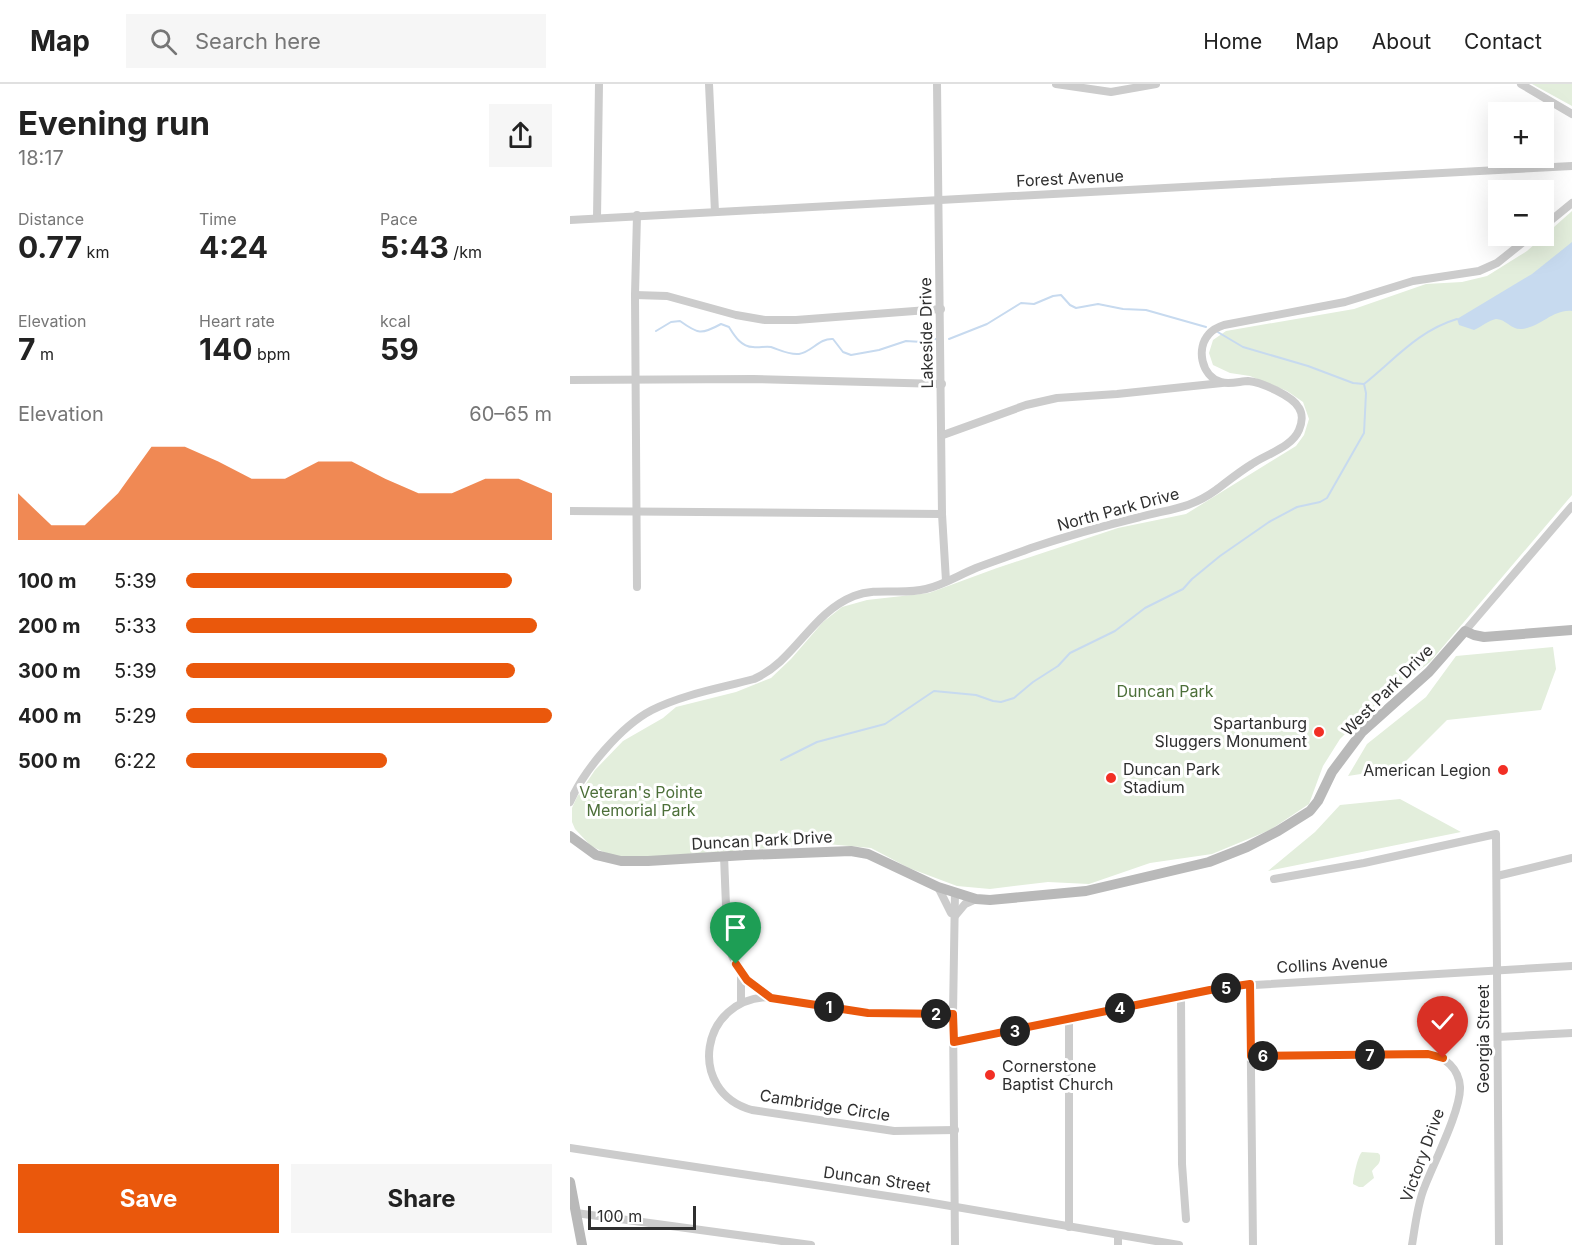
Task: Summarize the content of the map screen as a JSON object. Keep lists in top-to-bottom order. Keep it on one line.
{"streets":{"street":["Forest Avenue","Lakeside Drive","North Park Drive","West Park Drive","Duncan Park Drive","Collins Avenue","Georgia Street","Cambridge Circle","Victory Drive","Duncan Street"]},"crossings":[["Forest Avenue","Lakeside Drive"],["Lakeside Drive","North Park Drive"],["West Park Drive","Duncan Park Drive"],["Collins Avenue","Georgia Street"]],"parks":["Duncan Park","Veteran's Pointe Memorial Park"],"places":["Spartanburg Sluggers Monument","American Legion","Duncan Park Stadium","Cornerstone Baptist Church"],"scale_bar":"100 m","page":{"header":"Map","search":"Search here","nav":["Home","Map","About","Contact"],"heading":["Evening run","18:17"],"map_buttons":["+","−"],"stats":[["Distance","0.77 km"],["Time","4:24"],["Pace","5:43 /km"],["Elevation","7 m"],["Heart rate","140 bpm"],["kcal","59"]],"chart":["Elevation","60–65 m"],"list":[{"name":"100 m","note":"5:39"},{"name":"200 m","note":"5:33"},{"name":"300 m","note":"5:39"},{"name":"400 m","note":"5:29"},{"name":"500 m","note":"6:22"}],"pins":["5","1","4","2","3","7","6"],"buttons":["Save","Share"],"scale":"100 m"}}
